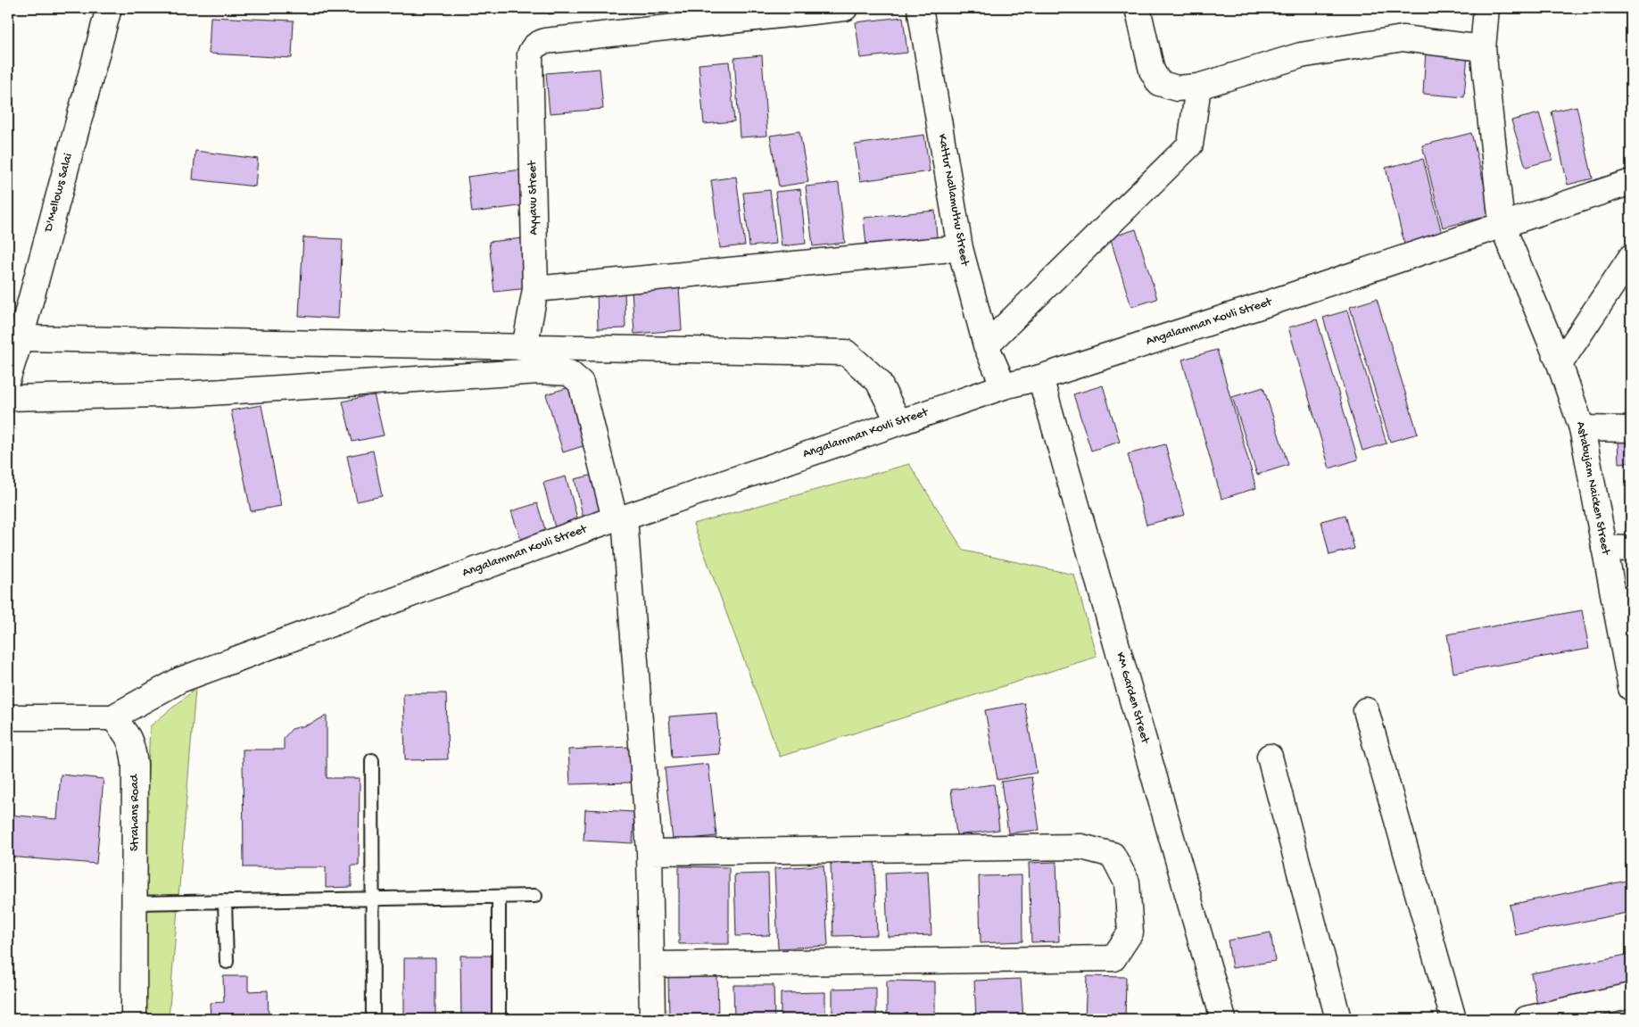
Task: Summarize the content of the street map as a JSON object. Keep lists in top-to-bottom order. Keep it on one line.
{"streets":{"street":["D'Mellows Salai","Ayyavu Street","Kattur Nallamuthu Street","Angalamman Kovli Street","Astabujam Naicken Street","KM Garden Street","Strahans Road"]},"crossings":[["Kattur Nallamuthu Street","Angalamman Kovli Street"],["Angalamman Kovli Street","Astabujam Naicken Street"],["Angalamman Kovli Street","KM Garden Street"],["Angalamman Kovli Street","Strahans Road"]]}
